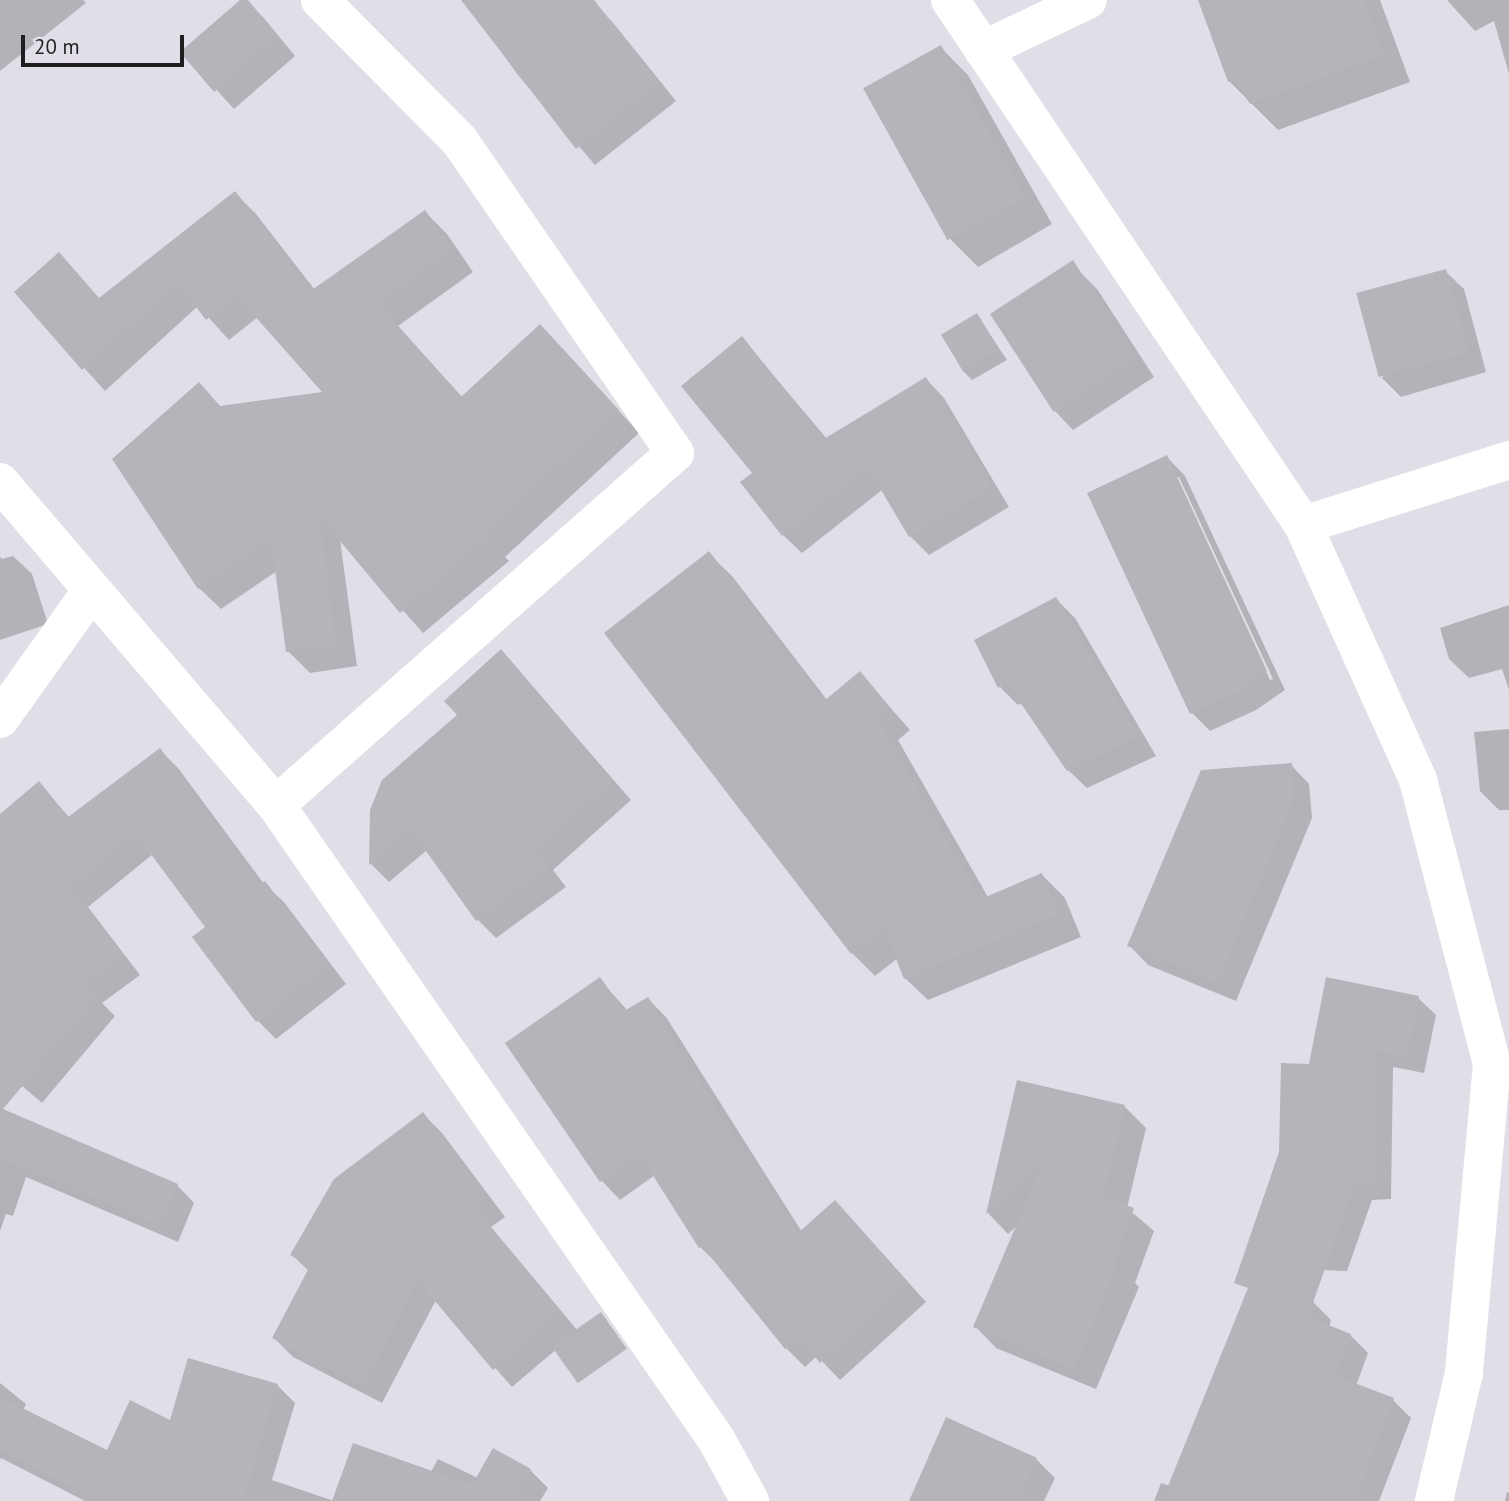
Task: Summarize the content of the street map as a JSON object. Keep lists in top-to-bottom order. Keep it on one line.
{"scale_bar":"20 m"}
